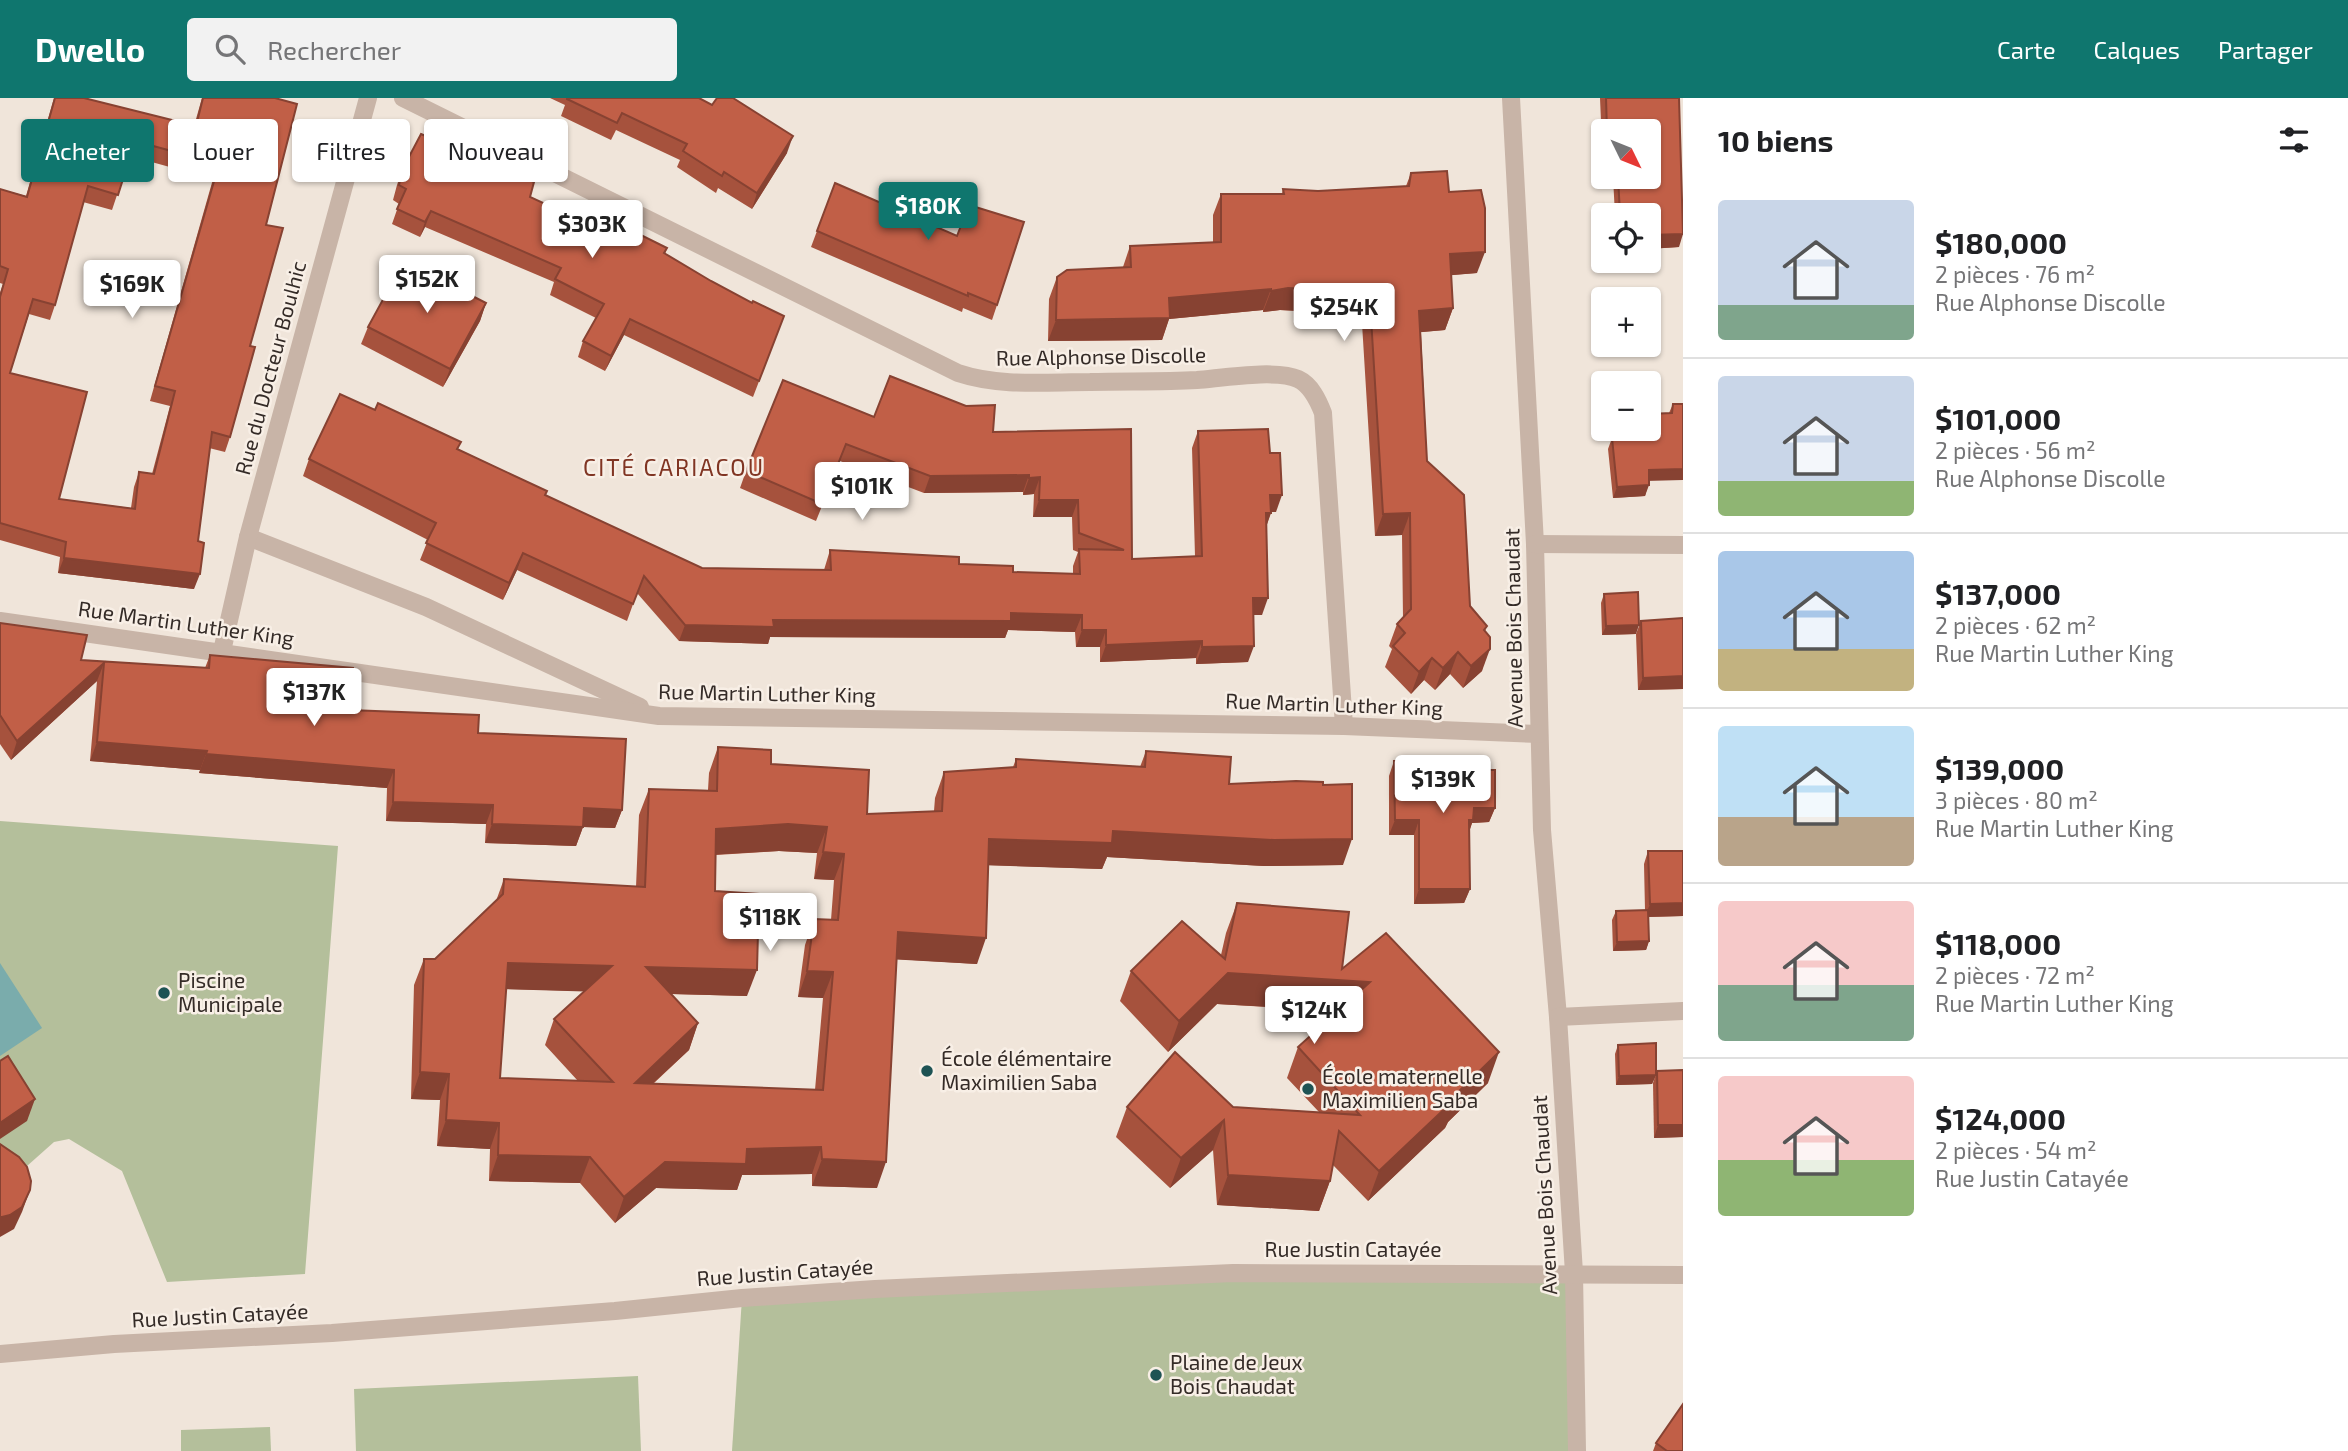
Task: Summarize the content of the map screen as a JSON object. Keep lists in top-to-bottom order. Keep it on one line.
{"streets":{"street":["Rue Alphonse Discolle","Rue du Docteur Boulhic","Rue Martin Luther King","Avenue Bois Chaudat","Rue Justin Catayée"]},"crossings":[["Rue Alphonse Discolle","Rue Martin Luther King"],["Rue du Docteur Boulhic","Rue Martin Luther King"],["Rue Martin Luther King","Avenue Bois Chaudat"],["Avenue Bois Chaudat","Rue Justin Catayée"]],"districts":["CITÉ CARIACOU"],"places":["Piscine Municipale","École élémentaire Maximilien Saba","École maternelle Maximilien Saba","Plaine de Jeux Bois Chaudat"],"north":"bottom right","page":{"header":"Dwello","search":"Rechercher","nav":["Carte","Calques","Partager"],"heading":"10 biens","map_buttons":["+","−"],"chip":["Acheter","Louer","Filtres","Nouveau"],"price":["$180K","$303K","$152K","$169K","$254K","$101K","$137K","$139K","$118K","$124K"],"list":[{"name":"$180,000","note":"2 pièces · 76 m² · Rue Alphonse Discolle"},{"name":"$101,000","note":"2 pièces · 56 m² · Rue Alphonse Discolle"},{"name":"$137,000","note":"2 pièces · 62 m² · Rue Martin Luther King"},{"name":"$139,000","note":"3 pièces · 80 m² · Rue Martin Luther King"},{"name":"$118,000","note":"2 pièces · 72 m² · Rue Martin Luther King"},{"name":"$124,000","note":"2 pièces · 54 m² · Rue Justin Catayée"}]}}
